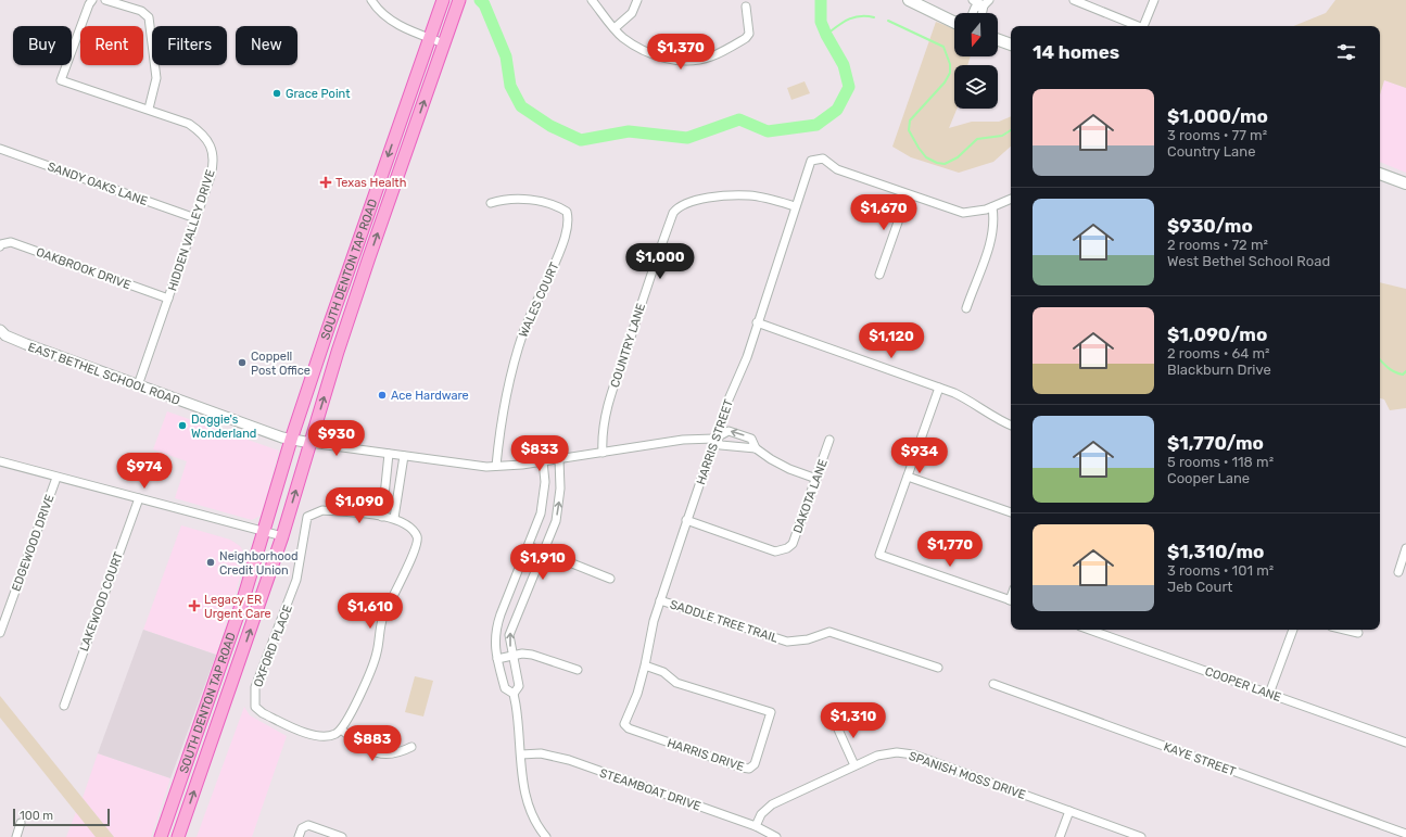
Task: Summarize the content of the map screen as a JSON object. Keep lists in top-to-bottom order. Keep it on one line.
{"streets":{"main road":["SOUTH DENTON TAP ROAD"],"street":["SANDY OAKS LANE","HIDDEN VALLEY DRIVE","OAKBROOK DRIVE","WALES COURT","COUNTRY LANE","EAST BETHEL SCHOOL ROAD","HARRIS STREET","DAKOTA LANE","EDGEWOOD DRIVE","LAKEWOOD COURT","SADDLE TREE TRAIL","OXFORD PLACE","COOPER LANE","HARRIS DRIVE","KAYE STREET","SPANISH MOSS DRIVE","STEAMBOAT DRIVE"]},"crossings":[["SANDY OAKS LANE","HIDDEN VALLEY DRIVE"],["HIDDEN VALLEY DRIVE","OAKBROOK DRIVE"],["HIDDEN VALLEY DRIVE","EAST BETHEL SCHOOL ROAD"],["SOUTH DENTON TAP ROAD","EAST BETHEL SCHOOL ROAD"],["COUNTRY LANE","HARRIS STREET"],["HARRIS STREET","DAKOTA LANE"],["HARRIS STREET","SADDLE TREE TRAIL"],["HARRIS STREET","HARRIS DRIVE"],["SPANISH MOSS DRIVE","STEAMBOAT DRIVE"]],"places":{"other":["Grace Point","Coppell Post Office","Ace Hardware","Doggie's Wonderland","Neighborhood Credit Union"],"health":["Texas Health","Legacy ER Urgent Care"]},"scale_bar":"100 m","north":"bottom","page":{"chip":["Buy","Rent","Filters","New"],"heading":"14 homes","price":["$1,370","$1,670","$1,000","$1,120","$930","$833","$934","$974","$1,090","$1,770","$1,910","$1,610","$1,310","$883"],"list":[{"name":"$1,000/mo","note":"3 rooms · 77 m² · Country Lane"},{"name":"$930/mo","note":"2 rooms · 72 m² · West Bethel School Road"},{"name":"$1,090/mo","note":"2 rooms · 64 m² · Blackburn Drive"},{"name":"$1,770/mo","note":"5 rooms · 118 m² · Cooper Lane"},{"name":"$1,310/mo","note":"3 rooms · 101 m² · Jeb Court"}],"scale":"100 m"}}
